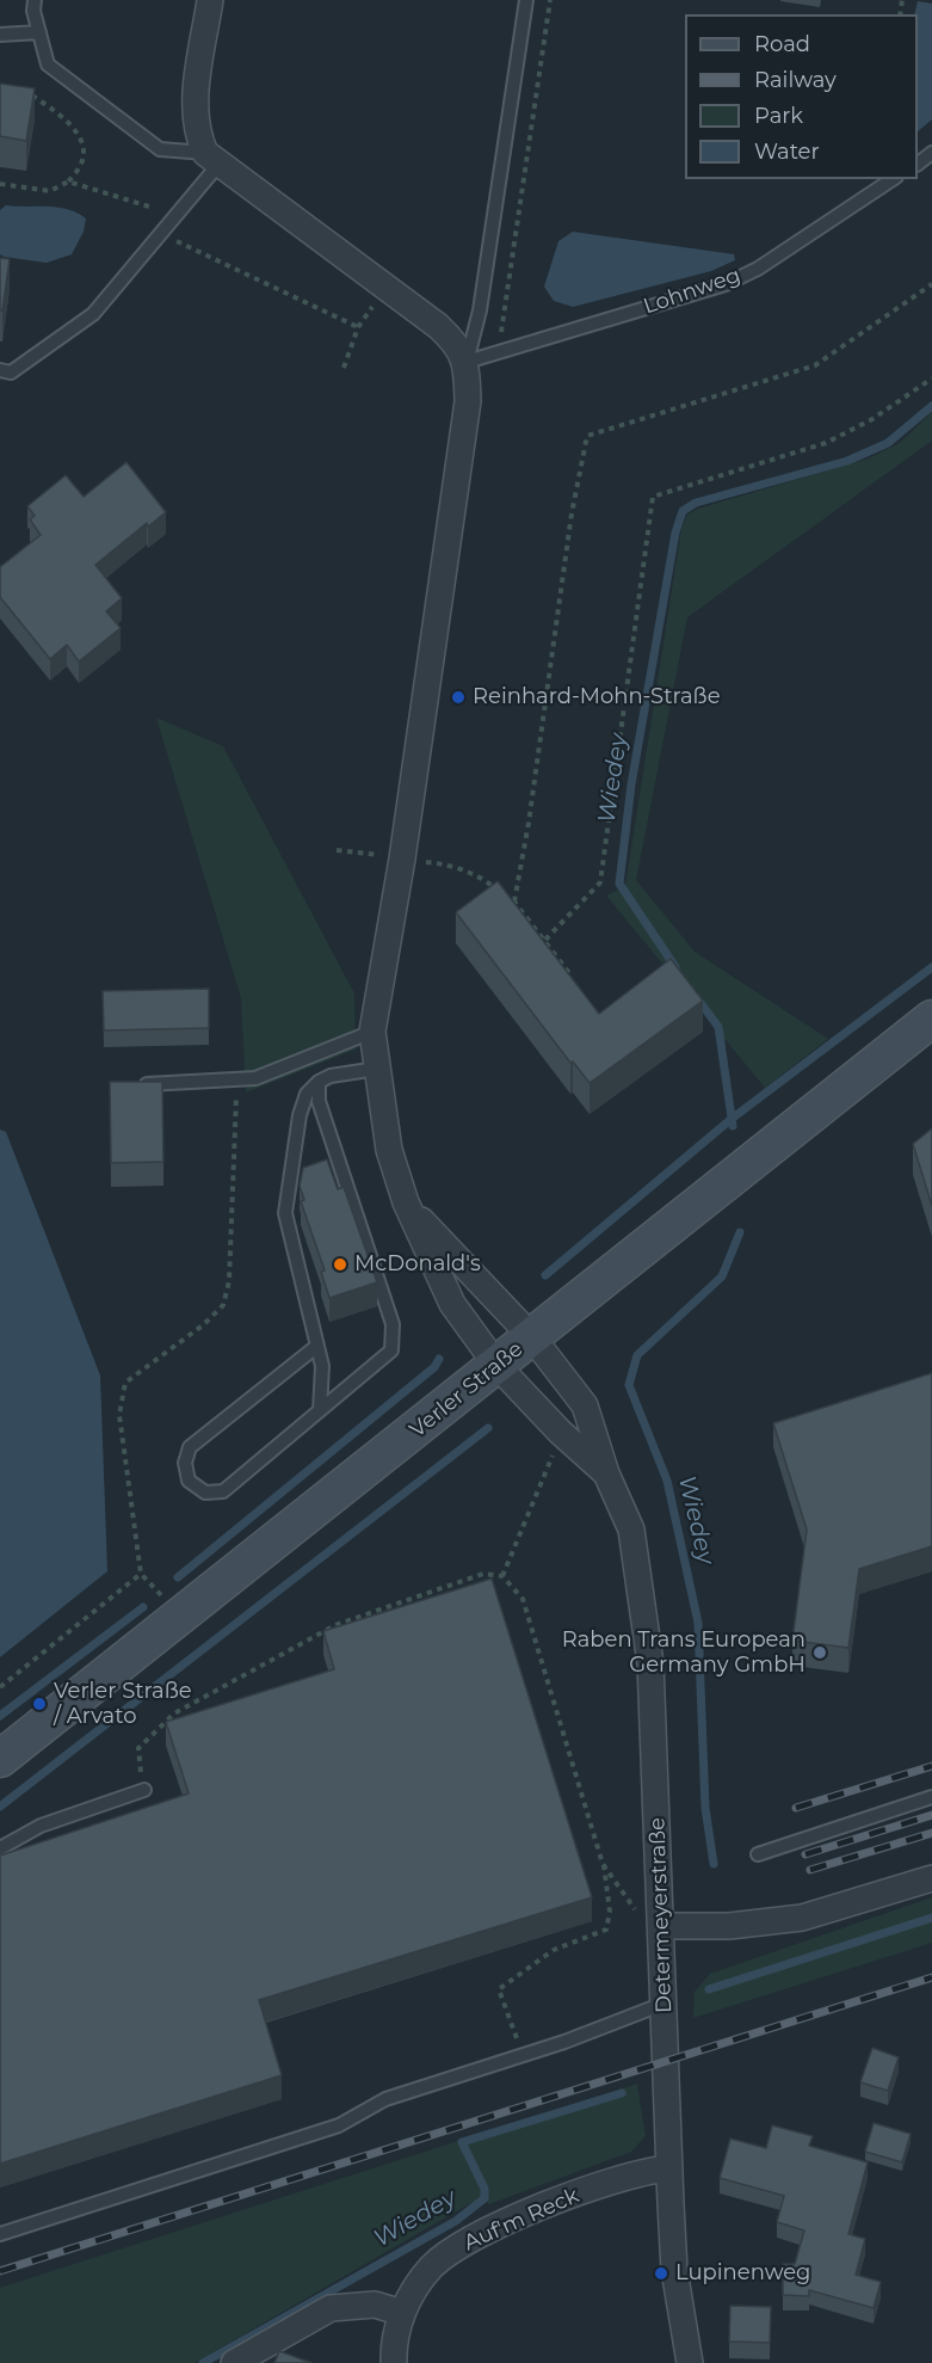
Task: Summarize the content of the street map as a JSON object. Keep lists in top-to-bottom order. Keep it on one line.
{"streets":{"main road":["Verler Straße"],"street":["Determeyerstraße","Auf'm Reck"],"lane":["Lohnweg"]},"crossings":[["Verler Straße","Determeyerstraße"],["Determeyerstraße","Auf'm Reck"]],"water":["Wiedey"],"places":["Reinhard-Mohn-Straße","McDonald's","Raben Trans European Germany GmbH","Verler Straße / Arvato","Lupinenweg"],"legend":["Road","Railway","Park","Water"]}
